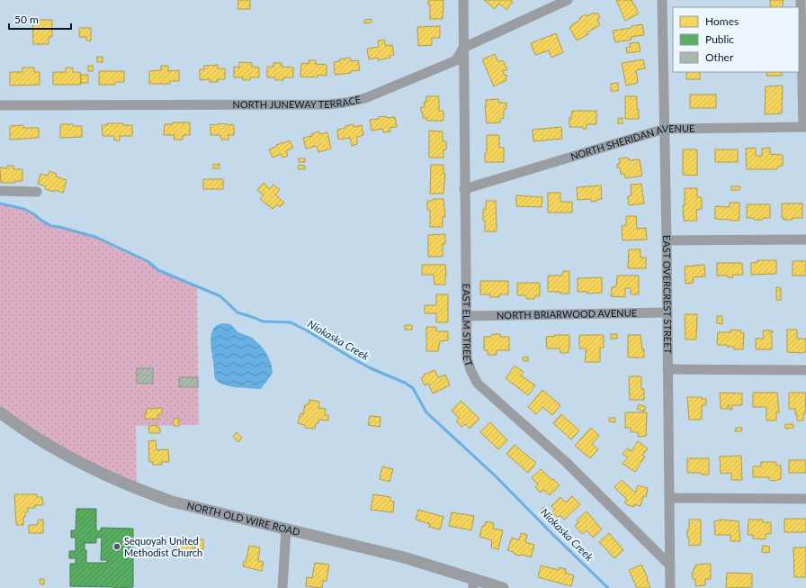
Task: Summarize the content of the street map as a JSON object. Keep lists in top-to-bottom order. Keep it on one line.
{"streets":{"street":["NORTH JUNEWAY TERRACE","NORTH SHERIDAN AVENUE","EAST OVERCREST STREET","NORTH BRIARWOOD AVENUE","EAST ELM STREET","NORTH OLD WIRE ROAD"]},"crossings":[["NORTH JUNEWAY TERRACE","EAST ELM STREET"],["NORTH SHERIDAN AVENUE","EAST OVERCREST STREET"],["NORTH SHERIDAN AVENUE","EAST ELM STREET"],["EAST OVERCREST STREET","NORTH BRIARWOOD AVENUE"],["EAST OVERCREST STREET","EAST ELM STREET"],["NORTH BRIARWOOD AVENUE","EAST ELM STREET"]],"water":["Niokaska Creek"],"places":["Sequoyah United Methodist Church"],"legend":["Homes","Public","Other"],"scale_bar":"50 m"}
